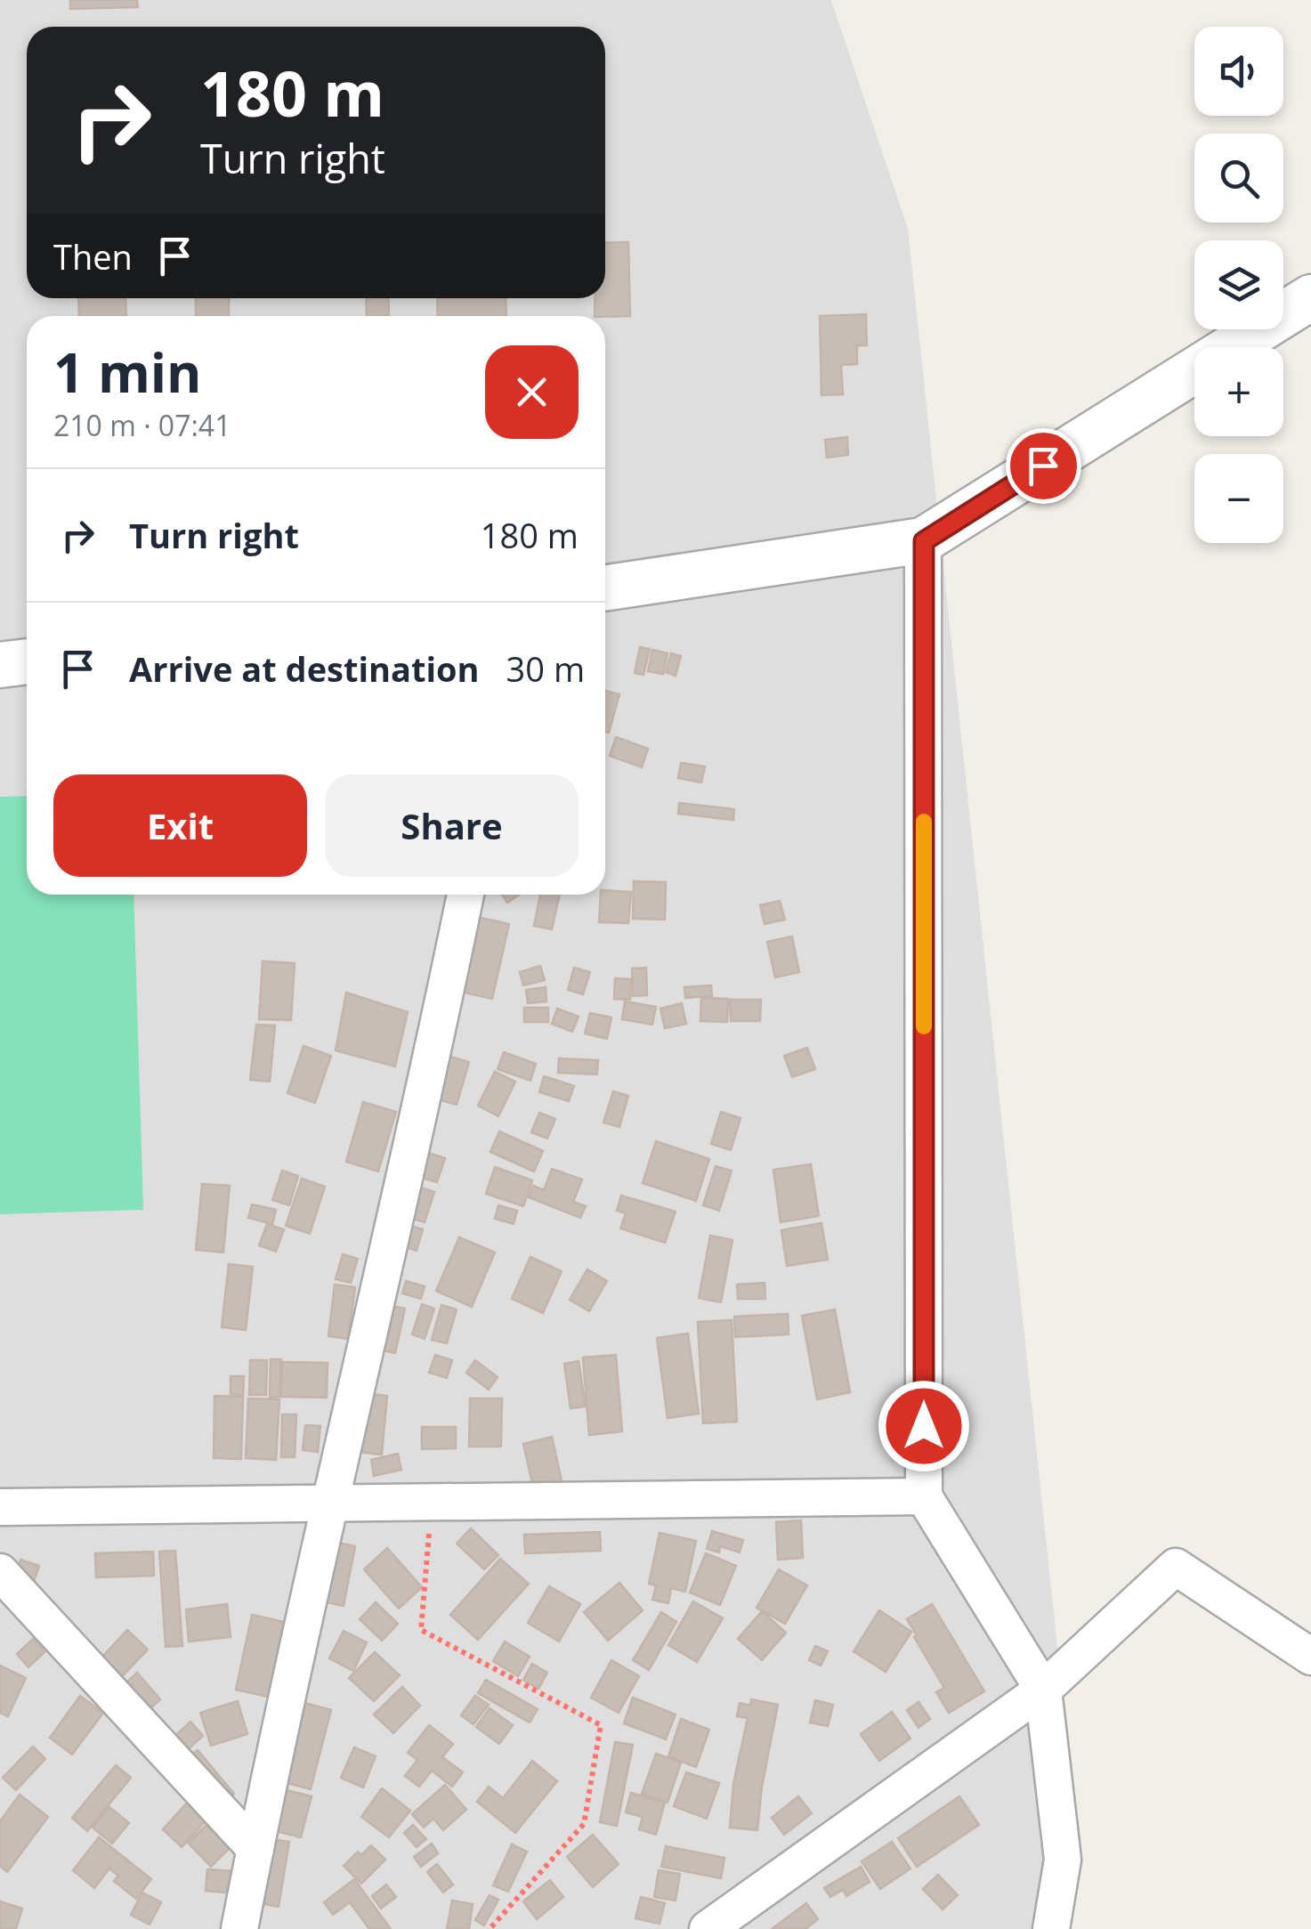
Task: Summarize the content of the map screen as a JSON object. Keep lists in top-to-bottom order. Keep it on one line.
{"page":{"map_buttons":["+","−"],"turn":["180 m","Turn right"],"then":"Then","heading":["1 min","210 m · 07:41"],"list":[{"name":"Turn right","value":"180 m"},{"name":"Arrive at destination","value":"30 m"}],"buttons":["Exit","Share"]}}
